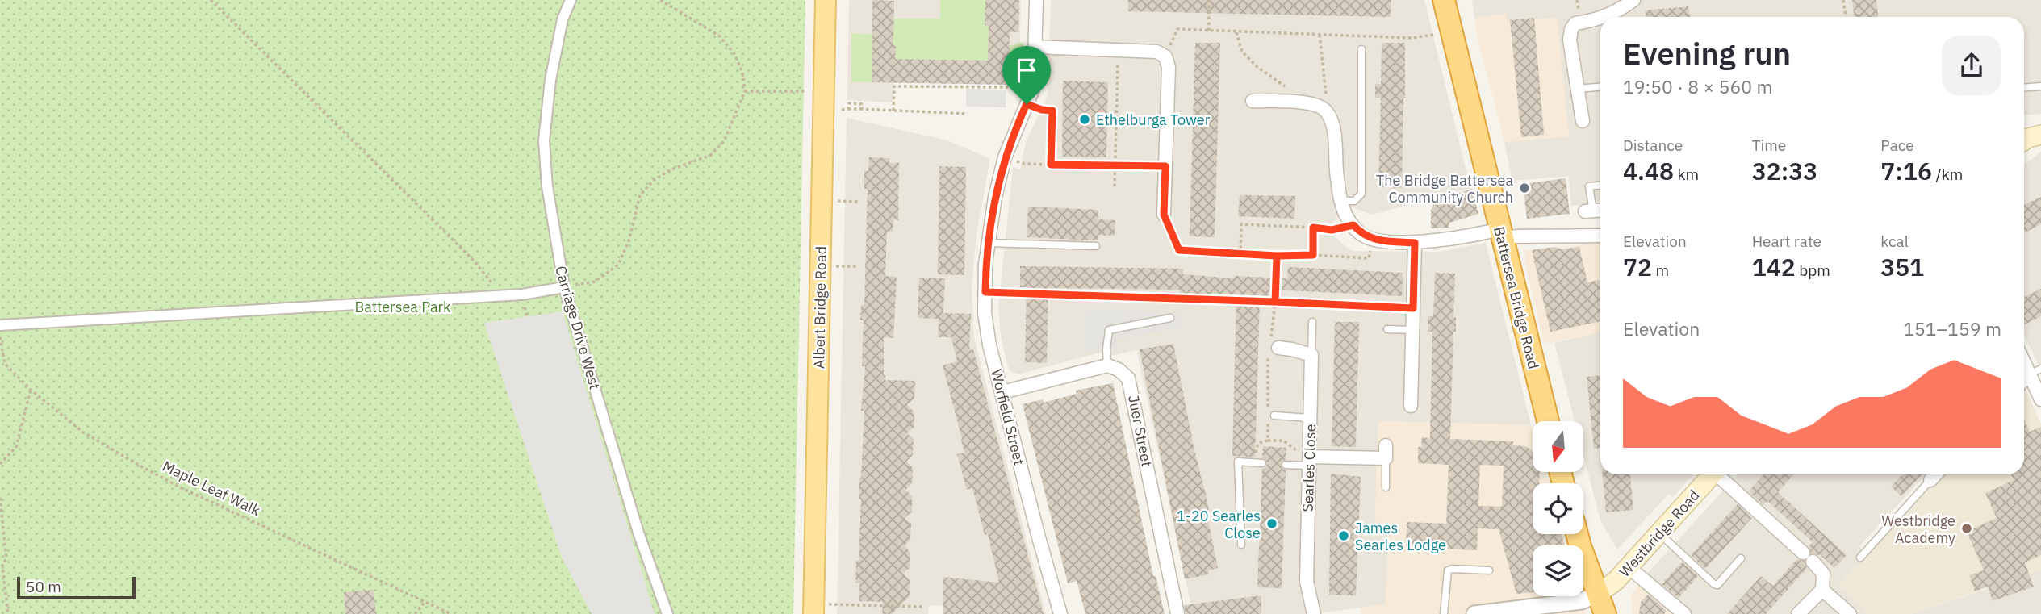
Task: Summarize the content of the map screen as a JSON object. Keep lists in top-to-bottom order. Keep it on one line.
{"streets":{"highway":["Battersea Bridge Road"],"main road":["Albert Bridge Road","Westbridge Road"],"street":["Carriage Drive West","Worfield Street","Juer Street","Searles Close"],"path":["Maple Leaf Walk"]},"parks":["Battersea Park"],"places":["Ethelburga Tower","The Bridge Battersea Community Church","1-20 Searles Close","Westbridge Academy","James Searles Lodge"],"scale_bar":"50 m","north":"bottom","page":{"heading":["Evening run","19:50 · 8 × 560 m"],"stats":[["Distance","4.48 km"],["Time","32:33"],["Pace","7:16 /km"],["Elevation","72 m"],["Heart rate","142 bpm"],["kcal","351"]],"chart":["Elevation","151–159 m"],"scale":"50 m"}}
